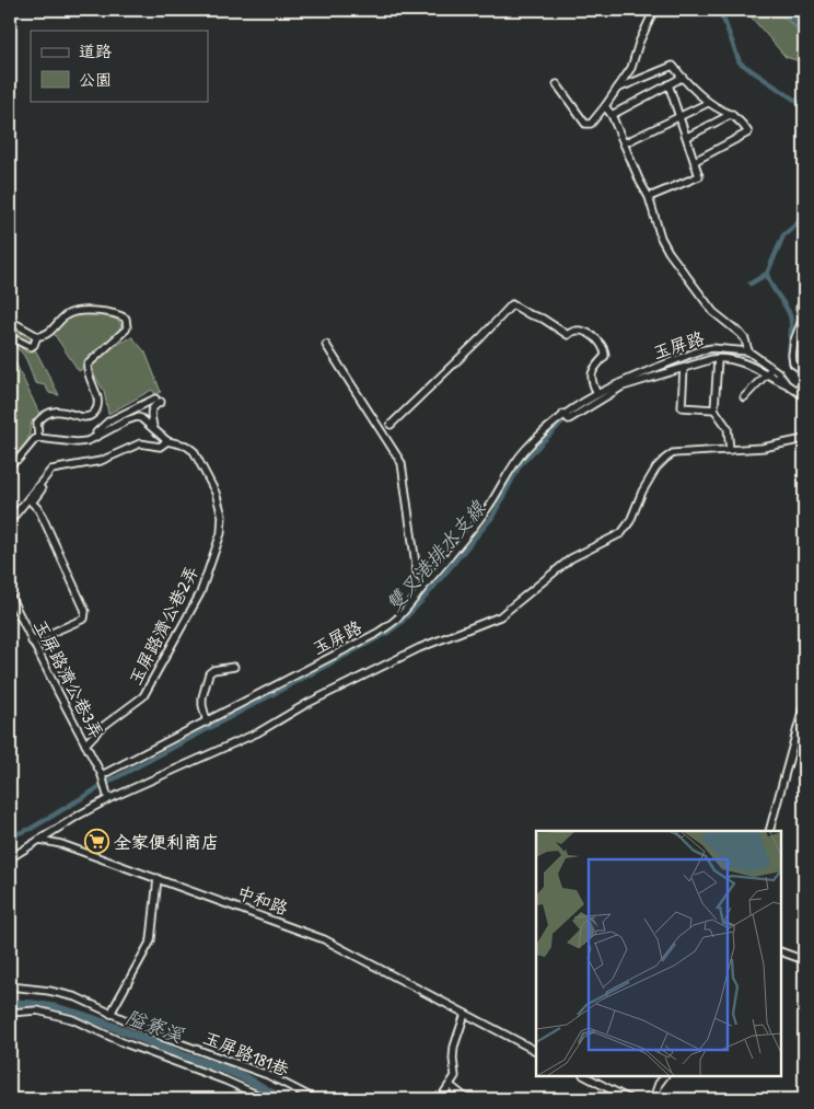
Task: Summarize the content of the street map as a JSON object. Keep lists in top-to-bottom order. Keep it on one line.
{"streets":{"street":["玉屏路","玉屏路濟公巷2弄","玉屏路濟公巷3弄","中和路","玉屏路181巷"]},"crossings":[["玉屏路","玉屏路濟公巷3弄"],["玉屏路濟公巷2弄","玉屏路濟公巷3弄"]],"water":["雙叉港排水支線","隘寮溪"],"places":{"supermarket":["全家便利商店"]},"legend":["道路","公園"]}
